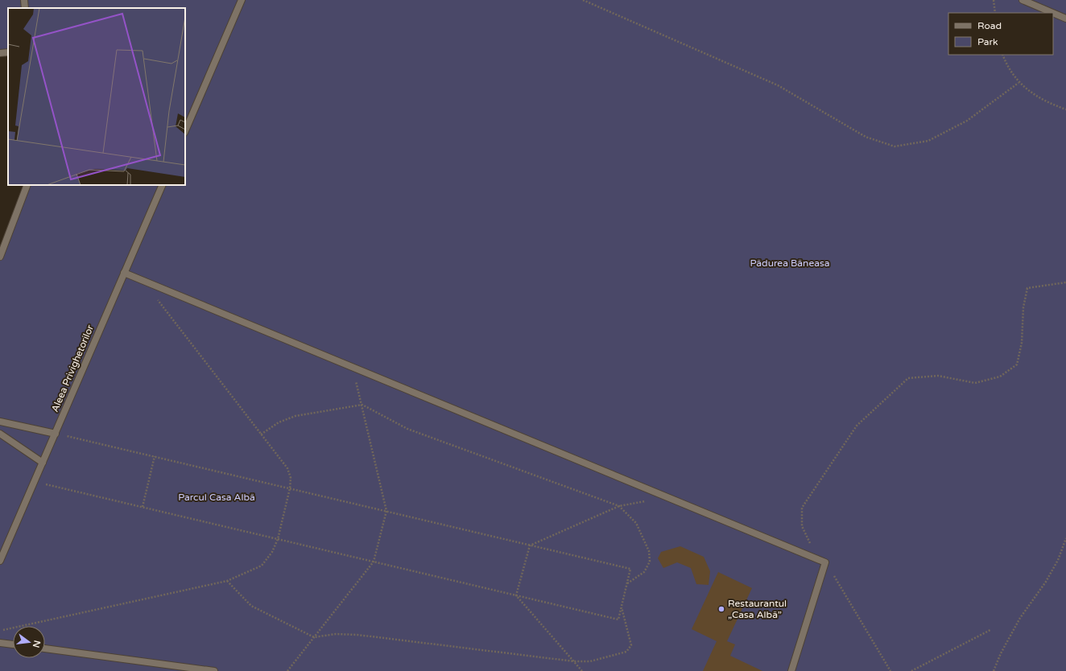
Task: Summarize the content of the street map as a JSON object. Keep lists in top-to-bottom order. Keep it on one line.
{"streets":{"street":["Aleea Privighetorilor"]},"parks":["Pădurea Băneasa","Parcul Casa Albă"],"places":["Restaurantul „Casa Albă”"],"legend":["Road","Park"],"north":"right"}
